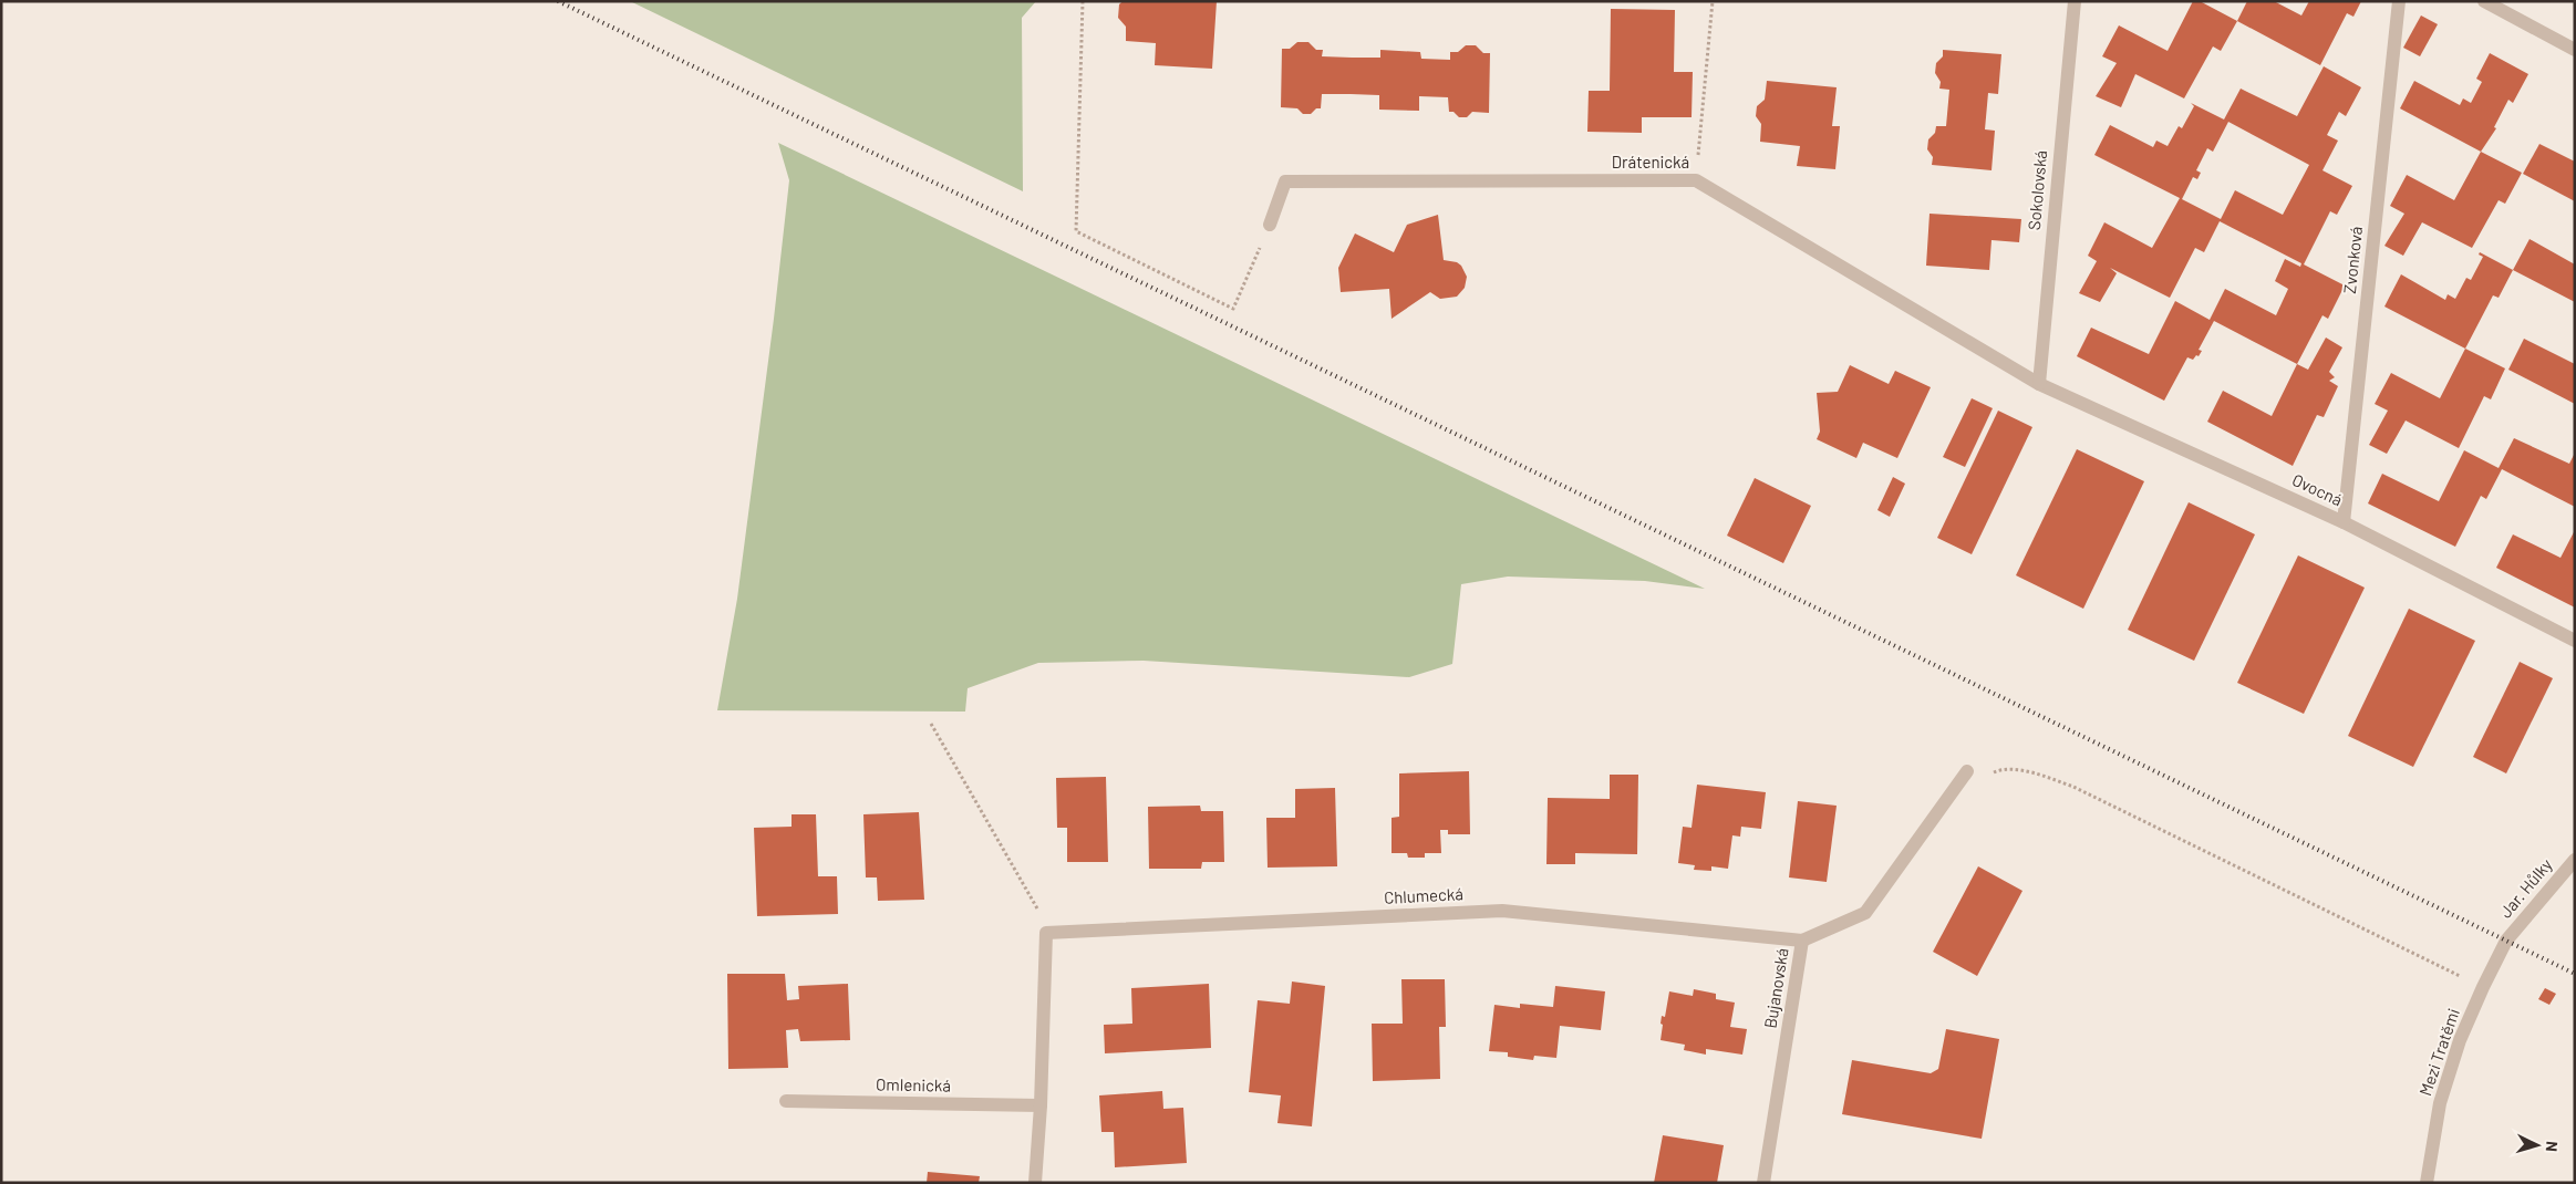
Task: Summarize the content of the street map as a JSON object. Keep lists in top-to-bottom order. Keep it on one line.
{"streets":{"street":["Drátenická","Sokolovská","Zvonková","Ovocná","Jar. Hůlky","Chlumecká","Bujanovská","Mezi Tratěmi","Omlenická"]},"crossings":[["Drátenická","Sokolovská"],["Drátenická","Ovocná"],["Sokolovská","Ovocná"],["Zvonková","Ovocná"],["Jar. Hůlky","Mezi Tratěmi"],["Chlumecká","Bujanovská"]],"north":"right"}
